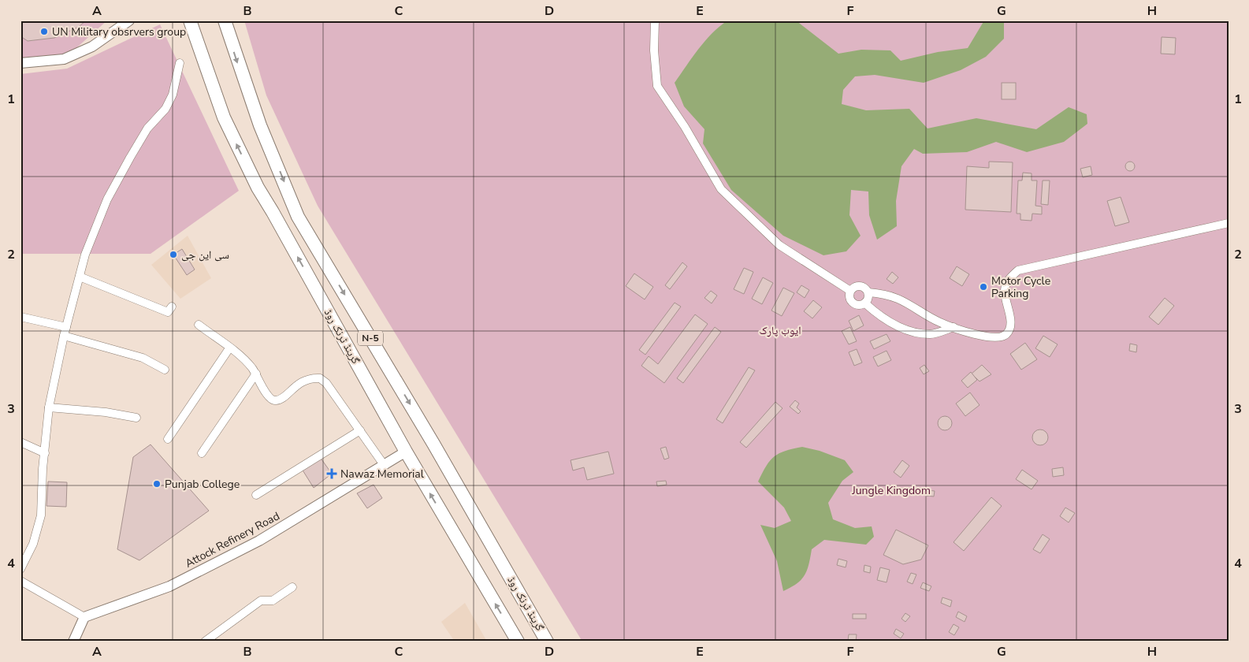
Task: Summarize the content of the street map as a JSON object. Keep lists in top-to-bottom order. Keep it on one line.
{"streets":{"highway":["گرینڈ ٹرنک روڈ","N-5"],"street":["Attock Refinery Road"]},"crossings":[["گرینڈ ٹرنک روڈ","Attock Refinery Road"]],"parks":["ایوب پارک","Jungle Kingdom"],"places":{"other":["UN Military obsrvers group","سی این جی","Motor Cycle Parking","Punjab College"],"health":["Nawaz Memorial"]},"grid":{"columns":["A","B","C","D","E","F","G","H"],"rows":["1","2","3","4"]}}
